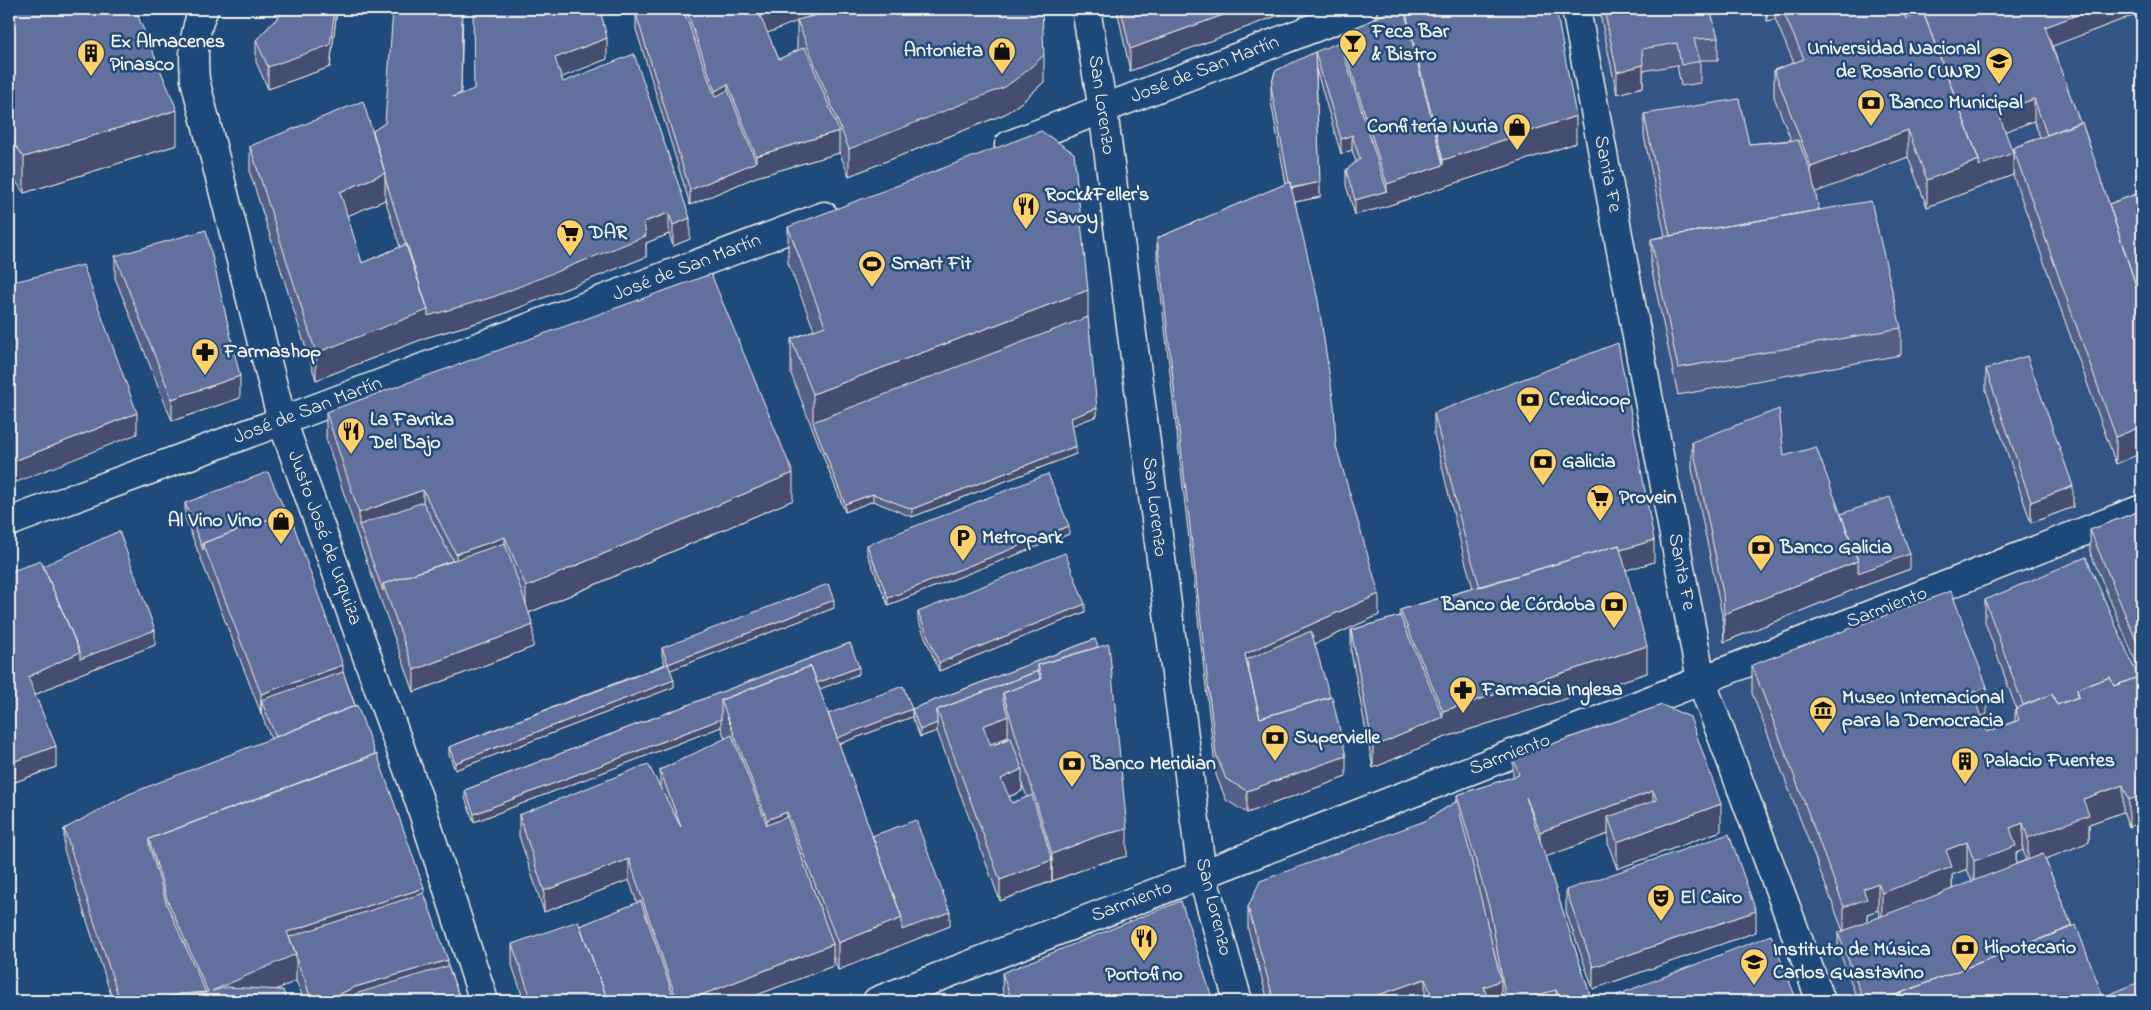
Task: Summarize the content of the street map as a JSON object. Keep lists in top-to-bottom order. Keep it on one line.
{"streets":{"street":["José de San Martín","San Lorenzo","Santa Fe","Justo José de Urquiza","Sarmiento"]},"crossings":[["José de San Martín","San Lorenzo"],["José de San Martín","Justo José de Urquiza"],["San Lorenzo","Sarmiento"],["Santa Fe","Sarmiento"]],"places":{"bar":["Feca Bar & Bistro"],"shop":["Antonieta","Confitería Nuria","Al Vino Vino"],"building":["Ex Almacenes Pinasco","Palacio Fuentes"],"school or university":["Universidad Nacional de Rosario (UNR)","Instituto de Música Carlos Guastavino"],"bank":["Banco Municipal","Credicoop","Galicia","Banco Galicia","Banco de Córdoba","Supervielle","Banco Meridian","Hipotecario"],"restaurant":["Rock&Feller's Savoy","La Favrika Del Bajo","Portofino"],"supermarket":["DAR","Provein"],"sports":["Smart Fit"],"pharmacy":["Farmashop","Farmacia Inglesa"],"parking":["Metropark"],"museum":["Museo Internacional para la Democracia"],"theatre":["El Cairo"]}}
